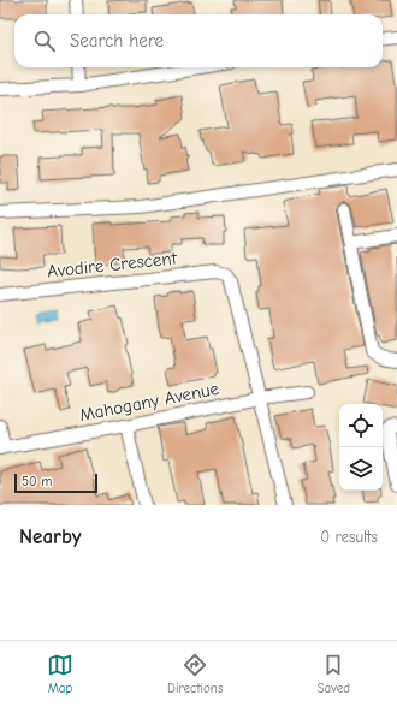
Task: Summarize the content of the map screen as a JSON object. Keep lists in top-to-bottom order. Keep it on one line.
{"streets":{"street":["Avodire Crescent","Mahogany Avenue"]},"crossings":[["Avodire Crescent","Mahogany Avenue"]],"scale_bar":"50 m","page":{"search":"Search here","scale":"50 m","heading":["Nearby","0 results"],"nav":["Map","Directions","Saved"]}}
